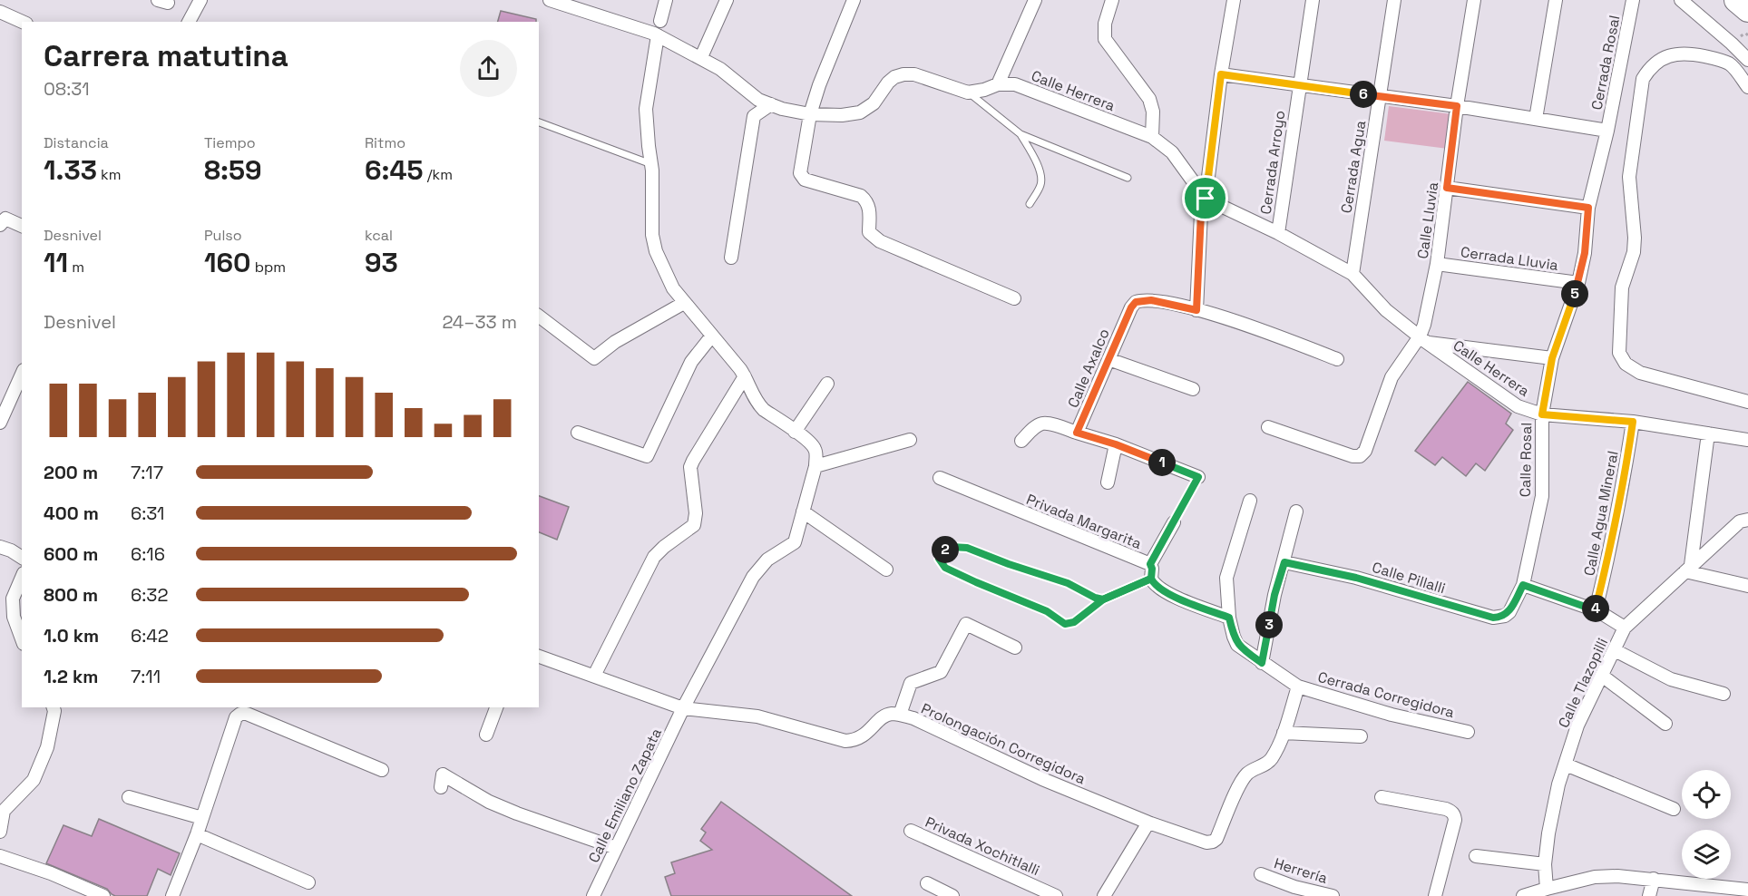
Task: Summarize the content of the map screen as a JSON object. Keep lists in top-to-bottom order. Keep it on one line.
{"streets":{"street":["Cerrada Rosal","Calle Herrera","Cerrada Arroyo","Cerrada Agua","Calle Lluvia","Cerrada Lluvia","Calle Axalco","Calle Rosal","Calle Agua Mineral","Privada Margarita","Calle Pillalli","Calle Tlazopilli","Cerrada Corregidora","Prolongación Corregidora","Calle Emiliano Zapata","Privada Xochitlalli","Herrería"]},"crossings":[["Cerrada Rosal","Calle Rosal"],["Calle Herrera","Cerrada Arroyo"],["Calle Herrera","Cerrada Agua"],["Calle Herrera","Calle Lluvia"],["Calle Herrera","Calle Rosal"],["Calle Herrera","Calle Agua Mineral"],["Calle Lluvia","Cerrada Lluvia"],["Cerrada Lluvia","Calle Rosal"],["Calle Rosal","Calle Pillalli"],["Cerrada Corregidora","Prolongación Corregidora"],["Prolongación Corregidora","Calle Emiliano Zapata"]],"page":{"heading":["Carrera matutina","08:31"],"pins":["6","5","1","2","4","3"],"stats":[["Distancia","1.33 km"],["Tiempo","8:59"],["Ritmo","6:45 /km"],["Desnivel","11 m"],["Pulso","160 bpm"],["kcal","93"]],"chart":["Desnivel","24–33 m"],"list":[{"name":"200 m","note":"7:17"},{"name":"400 m","note":"6:31"},{"name":"600 m","note":"6:16"},{"name":"800 m","note":"6:32"},{"name":"1.0 km","note":"6:42"},{"name":"1.2 km","note":"7:11"}]}}
